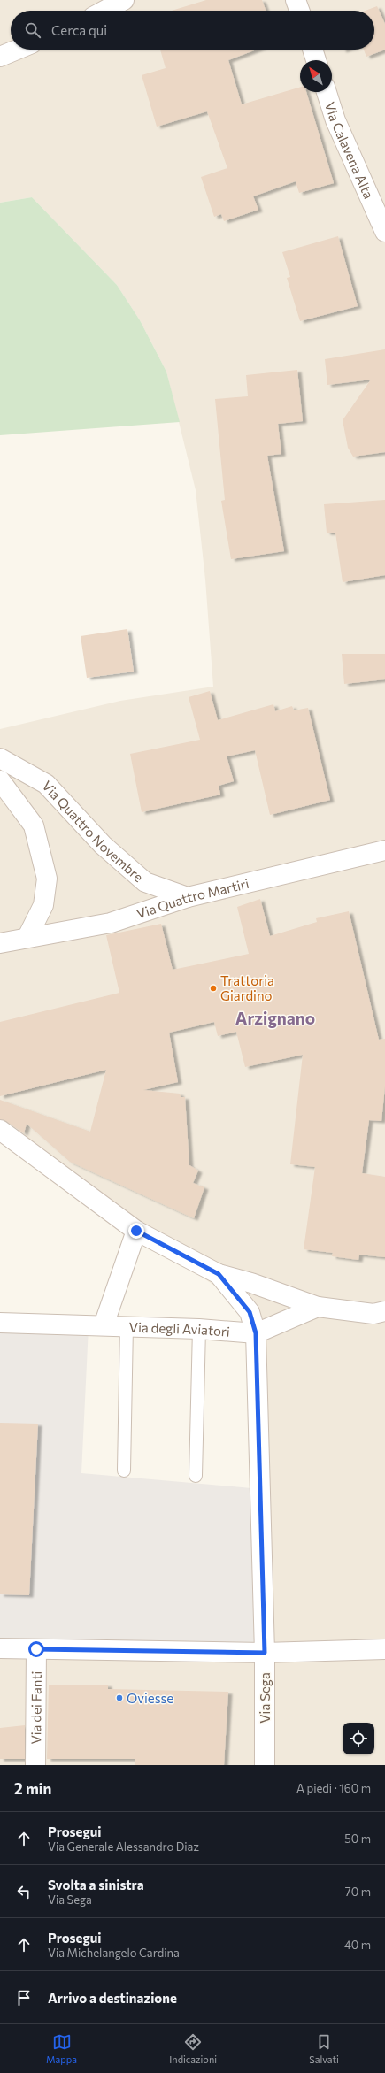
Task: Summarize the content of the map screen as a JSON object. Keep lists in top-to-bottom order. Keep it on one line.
{"streets":{"street":["Via Calavena Alta","Via Quattro Novembre","Via Quattro Martiri","Via degli Aviatori","Via Sega","Via dei Fanti"]},"crossings":[["Via Quattro Novembre","Via Quattro Martiri"],["Via degli Aviatori","Via Sega"]],"districts":["Arzignano"],"places":["Trattoria Giardino","Oviesse"],"north":"top left","page":{"search":"Cerca qui","heading":["2 min","A piedi · 160 m"],"list":[["Prosegui","Via Generale Alessandro Diaz","50 m"],["Svolta a sinistra","Via Sega","70 m"],["Prosegui","Via Michelangelo Cardina","40 m"],"Arrivo a destinazione"],"nav":["Mappa","Indicazioni","Salvati"]}}
